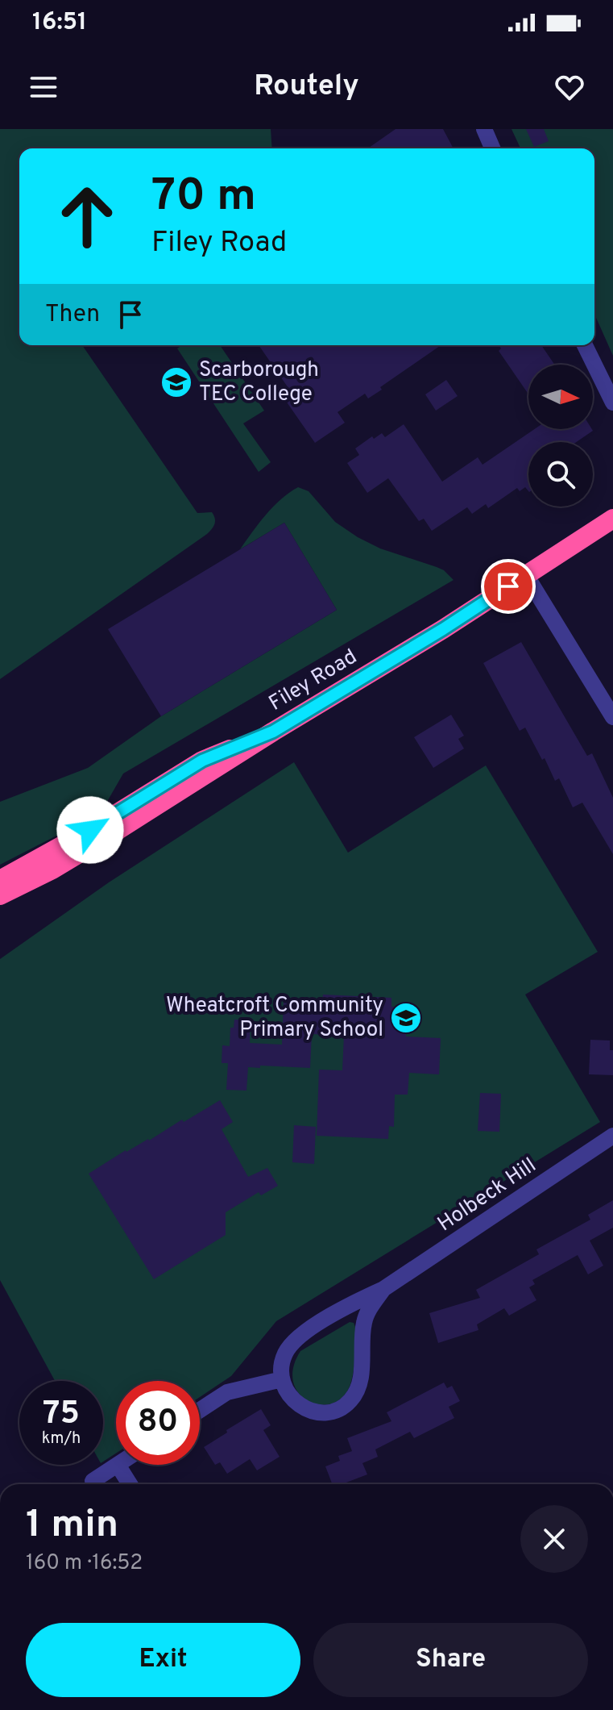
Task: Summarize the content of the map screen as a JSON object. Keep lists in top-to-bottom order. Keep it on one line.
{"streets":{"highway":["Filey Road"],"street":["Holbeck Hill"]},"places":{"school or university":["Scarborough TEC College","Wheatcroft Community Primary School"]},"north":"right","page":{"status":"16:51","header":"Routely","turn":["70 m","Filey Road"],"then":"Then","speed":"75 km/h","limit":"80","heading":["1 min","160 m · 16:52"],"buttons":["Exit","Share"]}}
